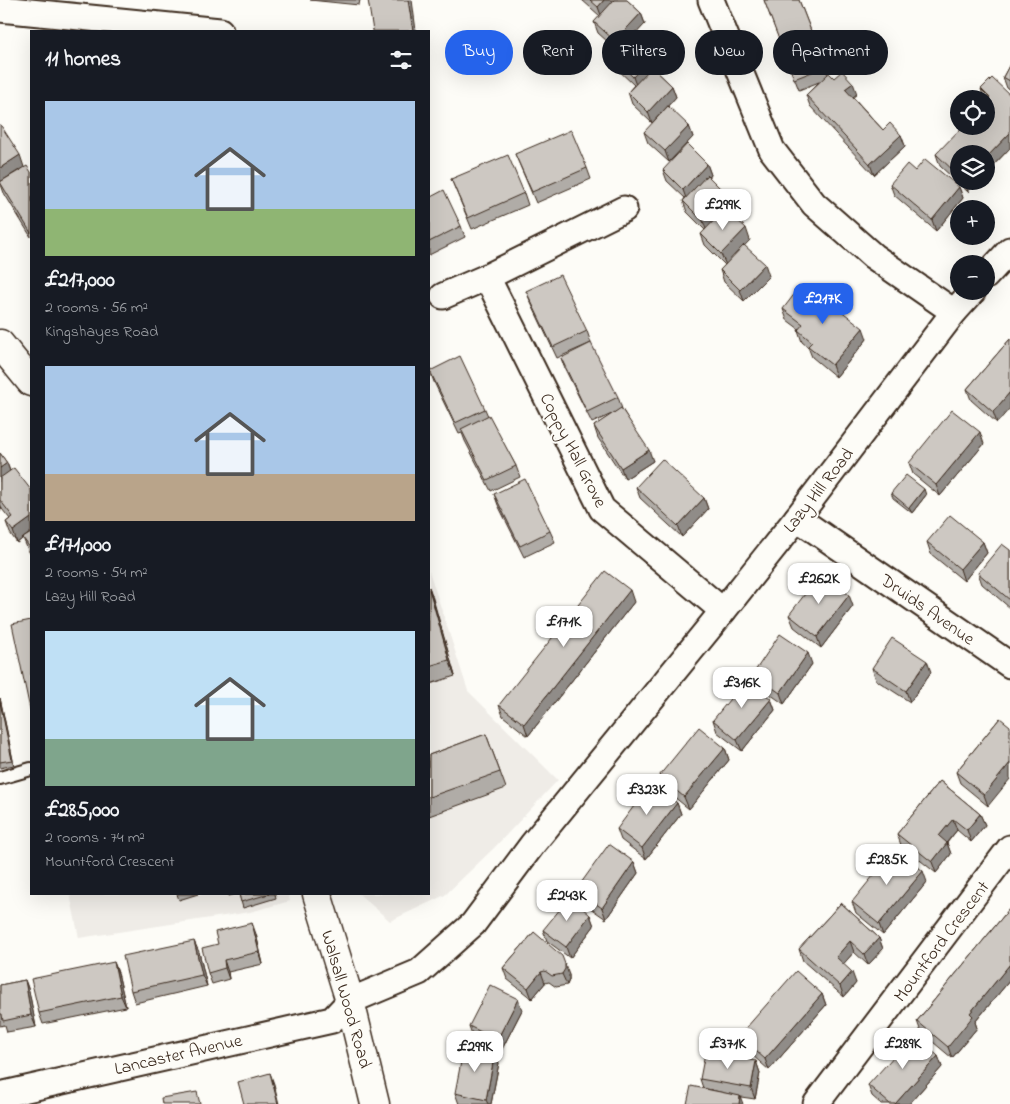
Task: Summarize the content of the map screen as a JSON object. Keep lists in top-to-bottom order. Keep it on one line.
{"streets":{"street":["Coppy Hall Grove","Lazy Hill Road","Druids Avenue","Mountford Crescent","Walsall Wood Road","Lancaster Avenue"]},"crossings":[["Coppy Hall Grove","Lazy Hill Road"],["Lazy Hill Road","Druids Avenue"],["Lazy Hill Road","Walsall Wood Road"],["Lazy Hill Road","Lancaster Avenue"],["Walsall Wood Road","Lancaster Avenue"]],"page":{"chip":["Buy","Rent","Filters","New","Apartment"],"heading":"11 homes","map_buttons":["+","−"],"list":[{"name":"£217,000","note":"2 rooms · 56 m² · Kingshayes Road"},{"name":"£171,000","note":"2 rooms · 54 m² · Lazy Hill Road"},{"name":"£285,000","note":"2 rooms · 74 m² · Mountford Crescent"}],"price":["£299K","£217K","£262K","£171K","£316K","£323K","£285K","£243K","£371K","£289K","£299K"]}}
